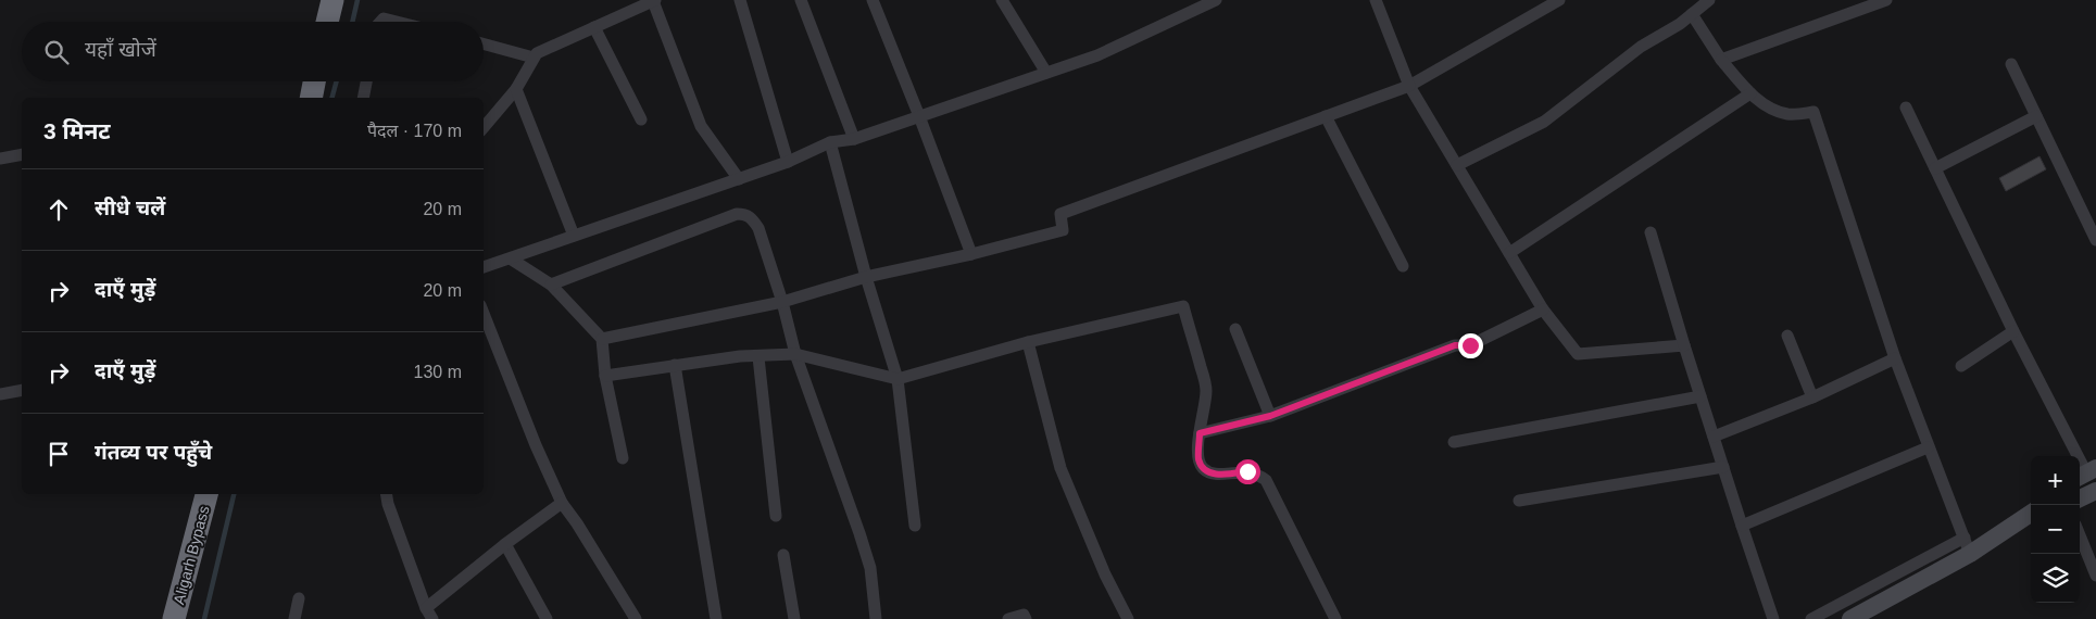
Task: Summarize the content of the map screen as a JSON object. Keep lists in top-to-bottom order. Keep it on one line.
{"streets":{"highway":["Aligarh Bypass"]},"page":{"search":"यहाँ खोजें","heading":["3 मिनट","पैदल · 170 m"],"list":[["सीधे चलें","20 m"],["दाएँ मुड़ें","20 m"],["दाएँ मुड़ें","130 m"],"गंतव्य पर पहुँचे"],"map_buttons":["+","−"]}}
